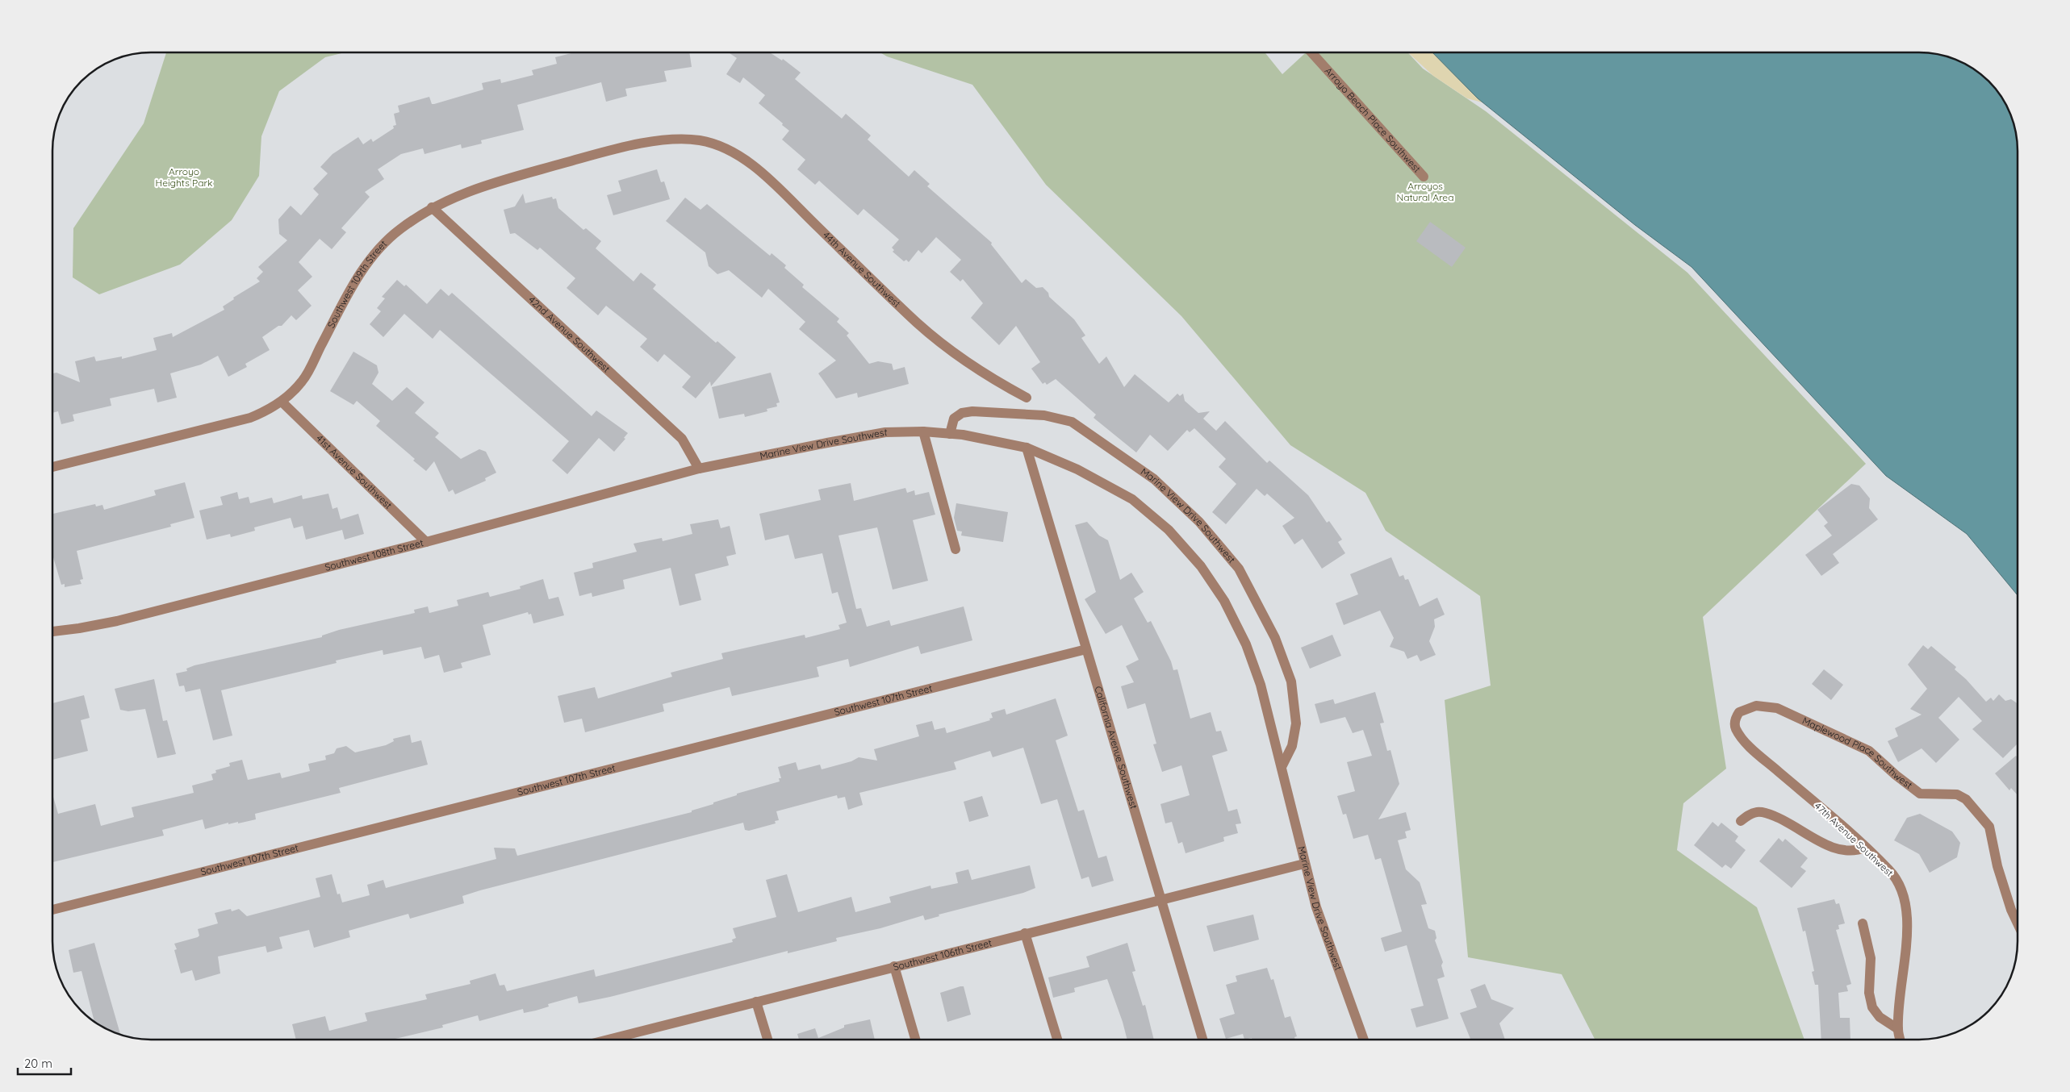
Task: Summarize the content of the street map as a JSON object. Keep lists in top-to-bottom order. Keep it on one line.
{"streets":{"street":["Arroyo Beach Place Southwest","44th Avenue Southwest","Southwest 109th Street","42nd Avenue Southwest","Marine View Drive Southwest","41st Avenue Southwest","Southwest 108th Street","Southwest 107th Street","California Avenue Southwest","Maplewood Place Southwest","47th Avenue Southwest","Southwest 106th Street"]},"crossings":[["44th Avenue Southwest","Southwest 109th Street"],["Southwest 109th Street","42nd Avenue Southwest"],["Southwest 109th Street","41st Avenue Southwest"],["42nd Avenue Southwest","Marine View Drive Southwest"],["42nd Avenue Southwest","Southwest 108th Street"],["Marine View Drive Southwest","Southwest 108th Street"],["Marine View Drive Southwest","California Avenue Southwest"],["Marine View Drive Southwest","Southwest 106th Street"],["41st Avenue Southwest","Southwest 108th Street"],["Southwest 107th Street","California Avenue Southwest"],["California Avenue Southwest","Southwest 106th Street"],["Maplewood Place Southwest","47th Avenue Southwest"]],"parks":["Arroyo Heights Park","Arroyos Natural Area"],"scale_bar":"20 m"}
